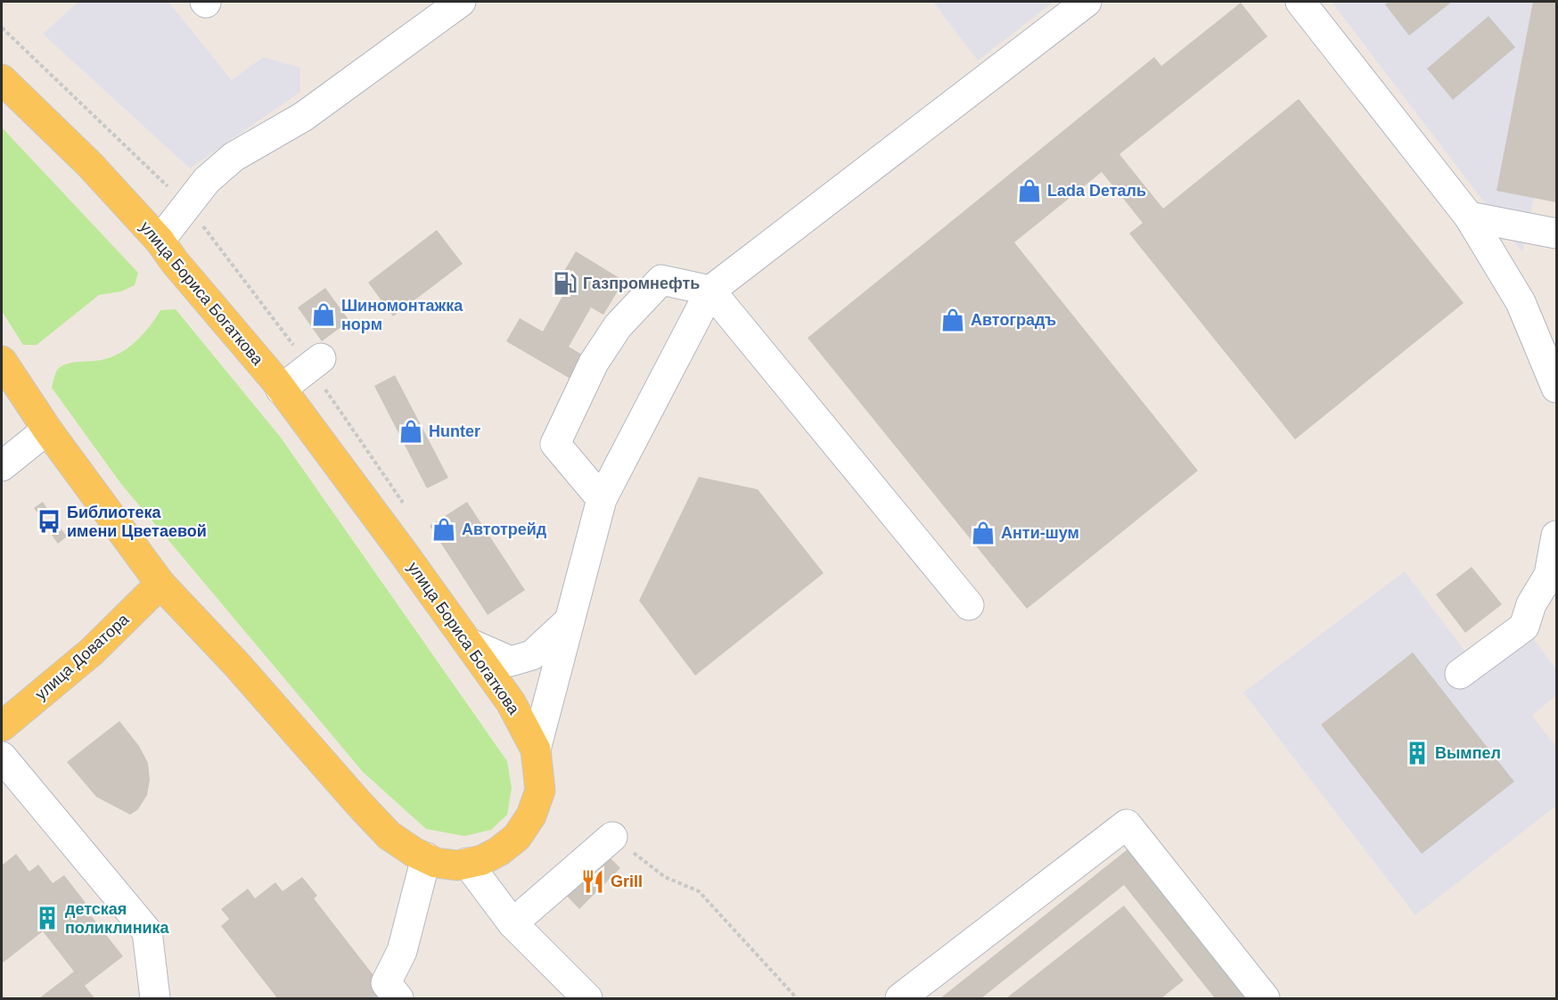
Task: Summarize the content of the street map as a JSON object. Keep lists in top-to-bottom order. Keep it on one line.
{"streets":{"main road":["улица Бориса Богаткова","улица Доватора"]},"crossings":[["улица Бориса Богаткова","улица Доватора"]],"places":{"shop":["Lada Dеталь","Шиномонтажка норм","Автоградъ","Hunter","Автотрейд","Анти-шум"],"fuel station":["Газпромнефть"],"bus stop":["Библиотека имени Цветаевой"],"building":["Вымпел","детская поликлиника"],"restaurant":["Grill"]}}
